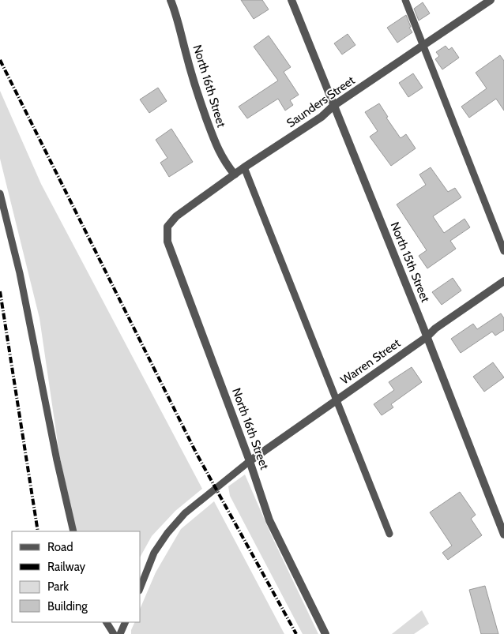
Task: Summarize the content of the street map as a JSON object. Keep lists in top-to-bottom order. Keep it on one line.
{"streets":{"street":["North 16th Street","Saunders Street","North 15th Street","Warren Street"]},"crossings":[["North 16th Street","Saunders Street"],["North 16th Street","Warren Street"],["Saunders Street","North 15th Street"],["North 15th Street","Warren Street"]],"legend":["Road","Railway","Park","Building"]}
